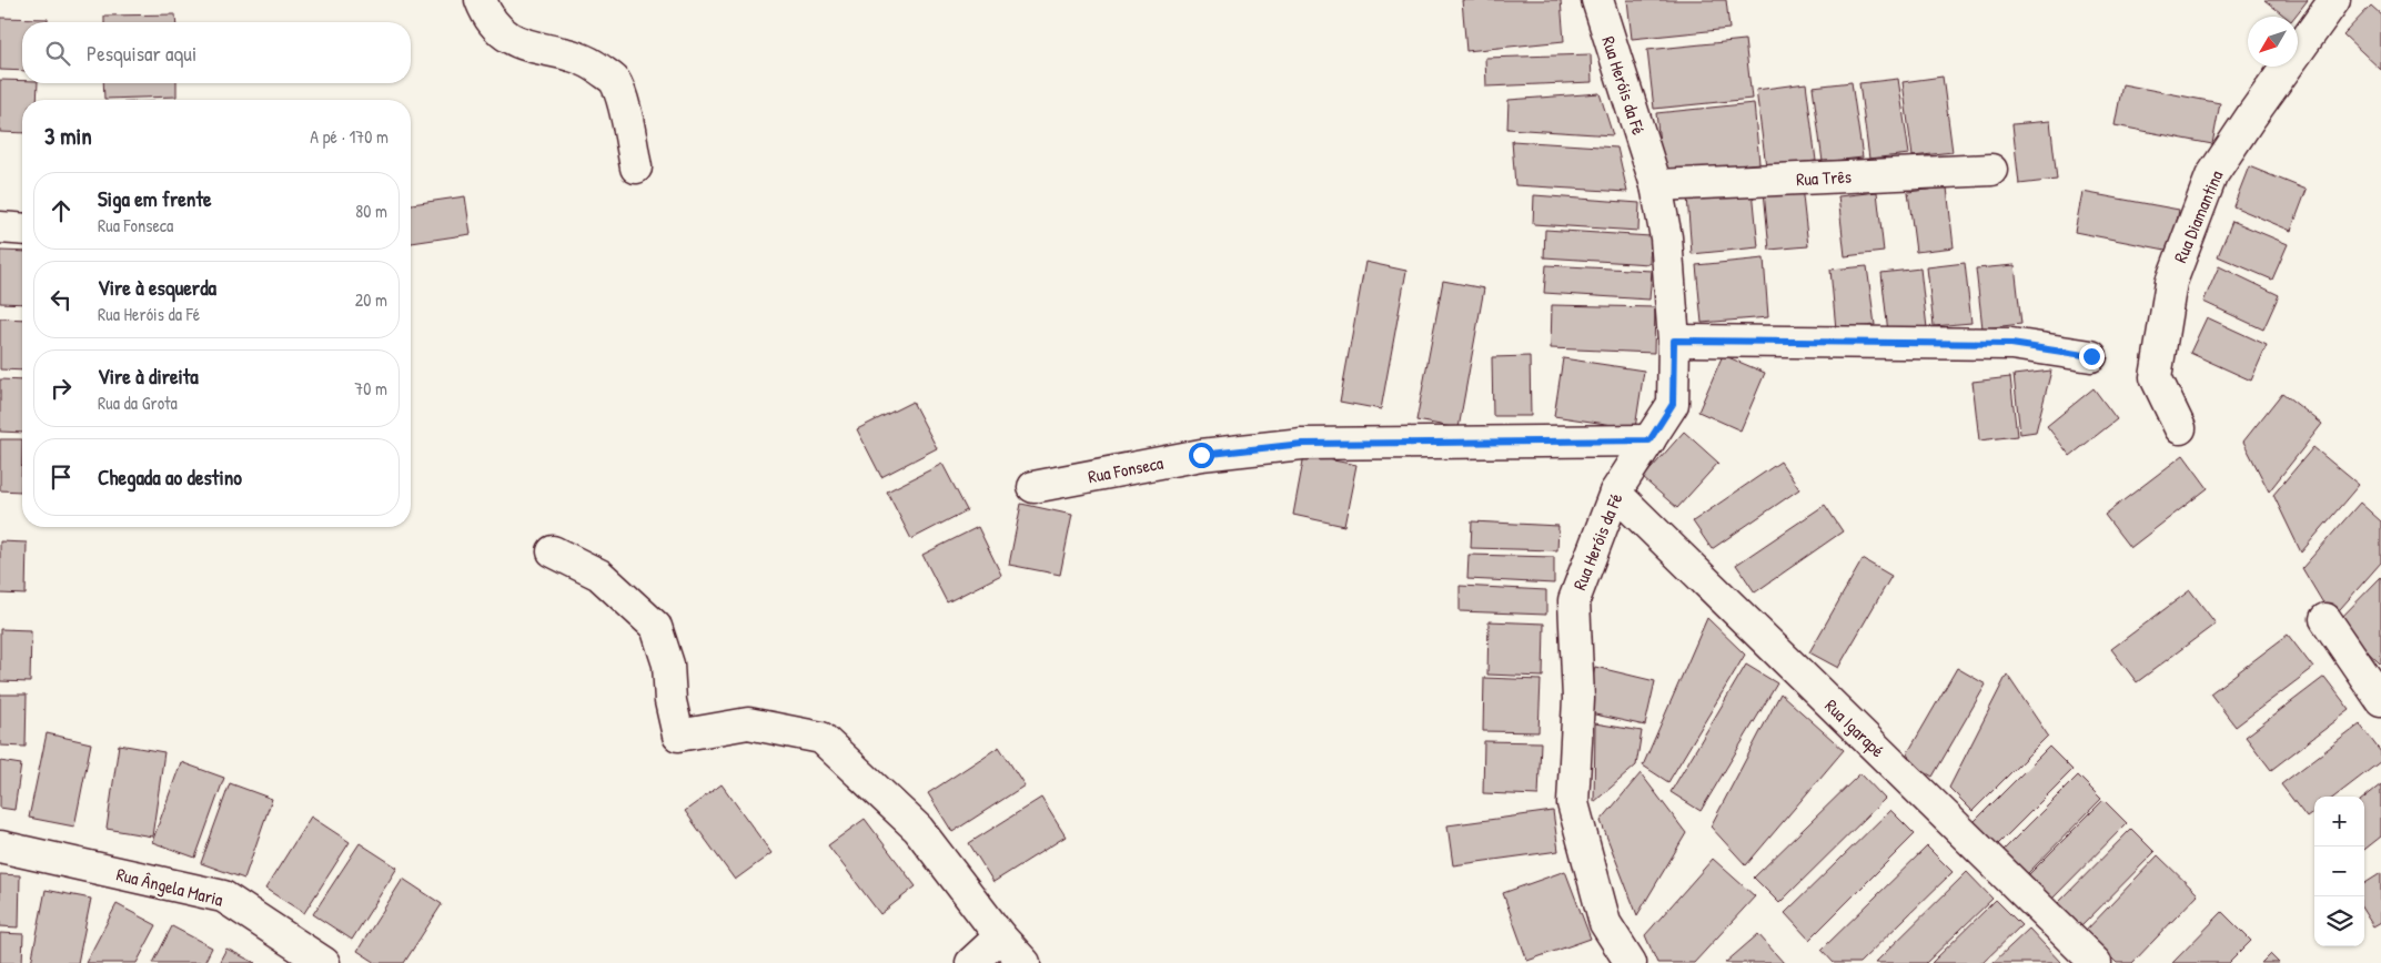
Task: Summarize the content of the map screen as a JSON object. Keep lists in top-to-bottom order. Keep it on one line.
{"streets":{"street":["Rua Heróis da Fé","Rua Três","Rua Diamantina","Rua Fonseca","Rua Igarapé","Rua Ângela Maria"]},"crossings":[["Rua Heróis da Fé","Rua Três"],["Rua Heróis da Fé","Rua Fonseca"],["Rua Heróis da Fé","Rua Igarapé"]],"north":"bottom left","page":{"search":"Pesquisar aqui","heading":["3 min","A pé · 170 m"],"list":[["Siga em frente","Rua Fonseca","80 m"],["Vire à esquerda","Rua Heróis da Fé","20 m"],["Vire à direita","Rua da Grota","70 m"],"Chegada ao destino"],"map_buttons":["+","−"]}}
